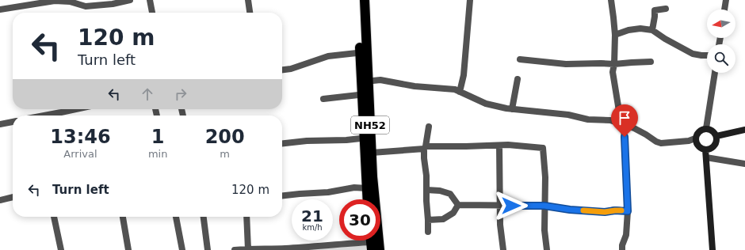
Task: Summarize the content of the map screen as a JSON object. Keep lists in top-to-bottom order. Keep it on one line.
{"streets":{"highway":["NH52"]},"north":"left","page":{"turn":["120 m","Turn left"],"eta":["13:46","Arrival","1","min","200","m"],"list":[{"name":"Turn left","value":"120 m"}],"speed":"21 km/h","limit":"30"}}
